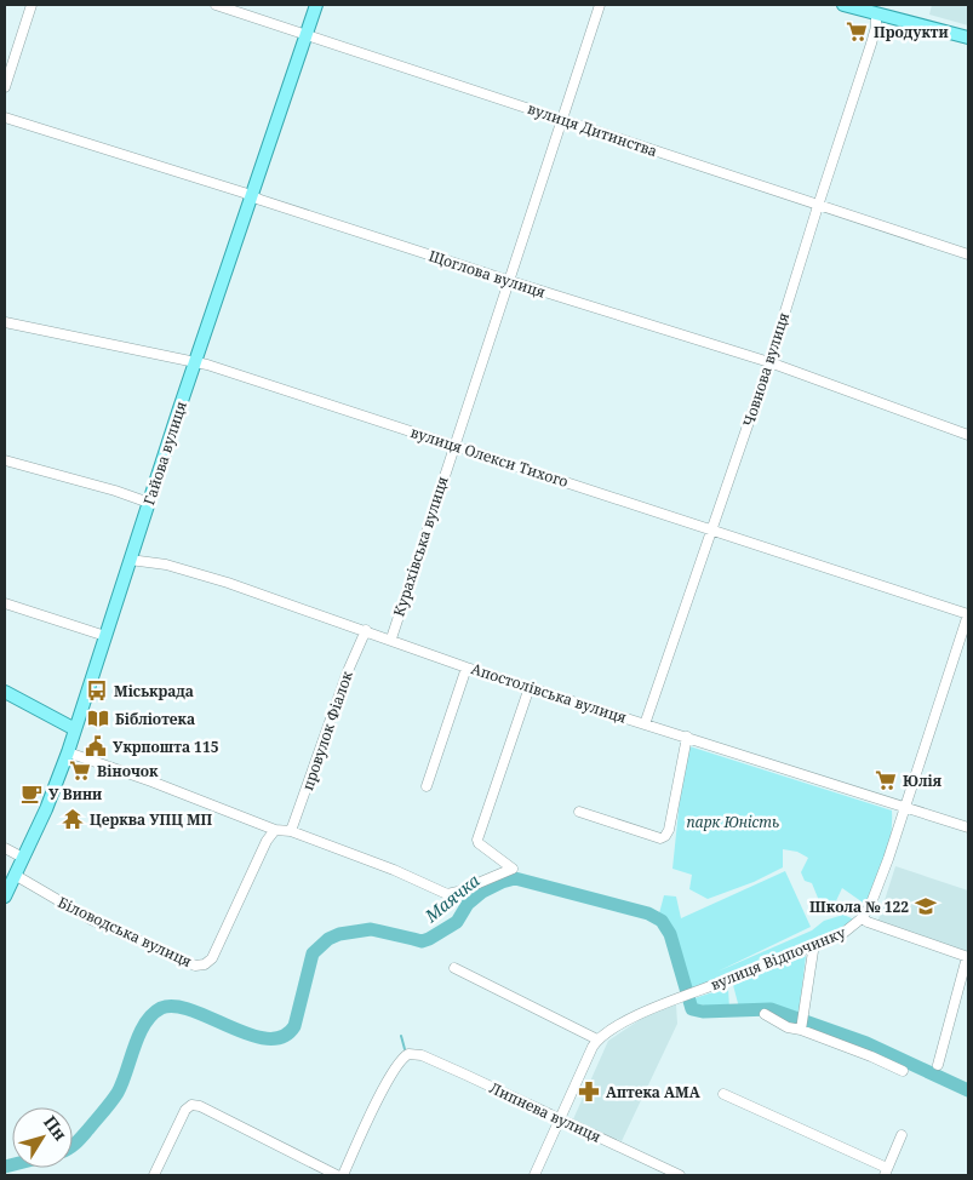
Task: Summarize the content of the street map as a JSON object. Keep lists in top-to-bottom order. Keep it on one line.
{"streets":{"main road":["Гайова вулиця"],"street":["вулиця Дитинства","Щоглова вулиця","Човнова вулиця","вулиця Олекси Тихого","Курахівська вулиця","Апостолівська вулиця","провулок Фіалок","Біловодська вулиця","вулиця Відпочинку","Липнева вулиця"]},"crossings":[["вулиця Дитинства","Човнова вулиця"],["вулиця Дитинства","Гайова вулиця"],["вулиця Дитинства","Курахівська вулиця"],["Щоглова вулиця","Човнова вулиця"],["Щоглова вулиця","Гайова вулиця"],["Щоглова вулиця","Курахівська вулиця"],["Човнова вулиця","вулиця Олекси Тихого"],["Човнова вулиця","Апостолівська вулиця"],["Гайова вулиця","вулиця Олекси Тихого"],["Гайова вулиця","Апостолівська вулиця"],["Гайова вулиця","Біловодська вулиця"],["вулиця Олекси Тихого","Курахівська вулиця"],["Курахівська вулиця","Апостолівська вулиця"],["Апостолівська вулиця","провулок Фіалок"]],"water":["Маячка"],"parks":["парк Юність"],"places":{"supermarket":["Продукти","Віночок","Юлія"],"bus stop":["Міськрада"],"library":["Бібліотека"],"public building":["Укрпошта 115"],"cafe":["У Вини"],"temple":["Церква УПЦ МП"],"school or university":["Школа № 122"],"pharmacy":["Аптека АМА"]},"north":"top right"}
